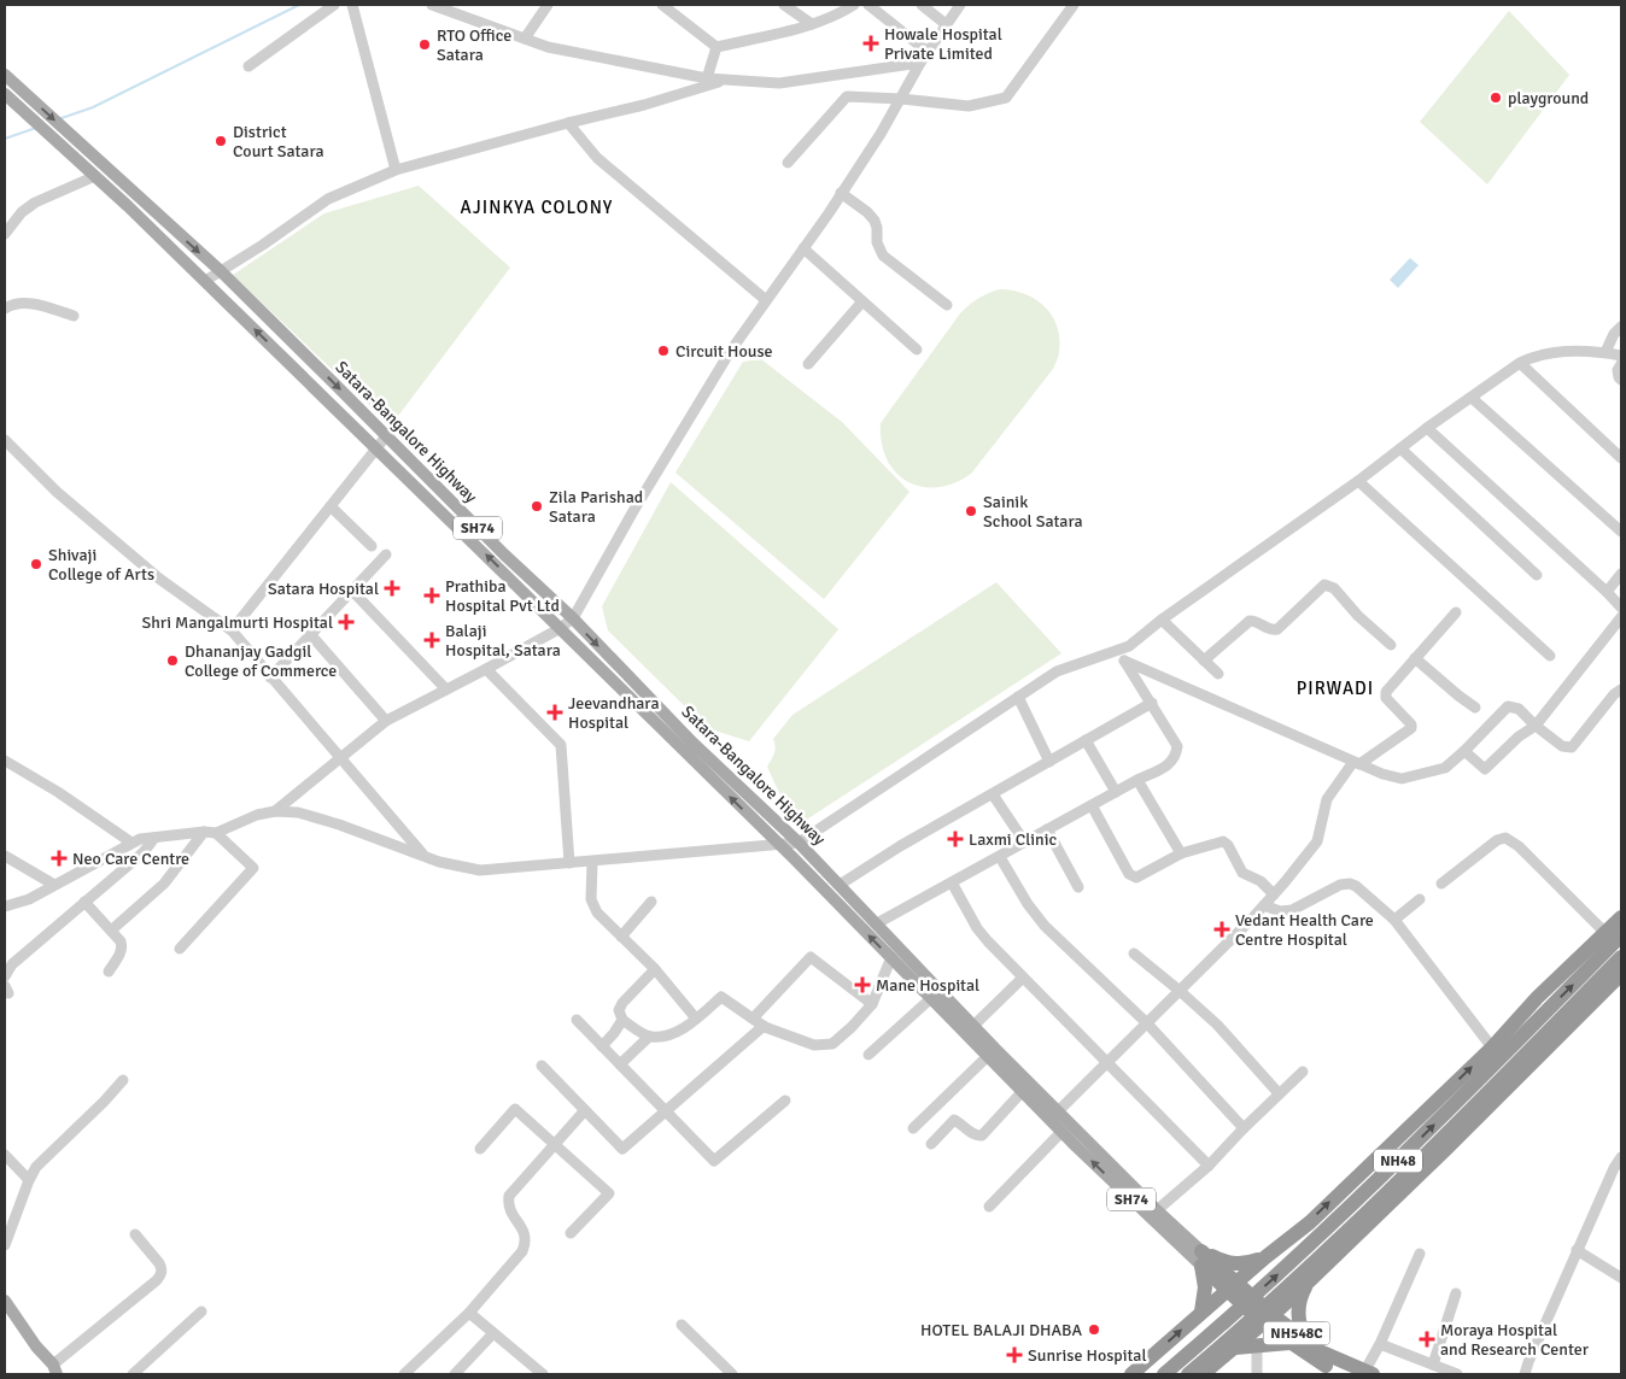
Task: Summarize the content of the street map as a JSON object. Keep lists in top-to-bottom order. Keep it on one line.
{"streets":{"highway":["Satara-Bangalore Highway","SH74","NH48","NH548C"]},"crossings":[["Satara-Bangalore Highway","NH548C"]],"districts":["AJINKYA COLONY","PIRWADI"],"places":{"health":["Howale Hospital Private Limited","Satara Hospital","Prathiba Hospital Pvt Ltd","Shri Mangalmurti Hospital","Balaji Hospital, Satara","Jeevandhara Hospital","Laxmi Clinic","Neo Care Centre","Vedant Health Care Centre Hospital","Mane Hospital","Moraya Hospital and Research Center","Sunrise Hospital"],"other":["RTO Office Satara","playground","District Court Satara","Circuit House","Zila Parishad Satara","Sainik School Satara","Shivaji College of Arts","Dhananjay Gadgil College of Commerce","HOTEL BALAJI DHABA"]}}
